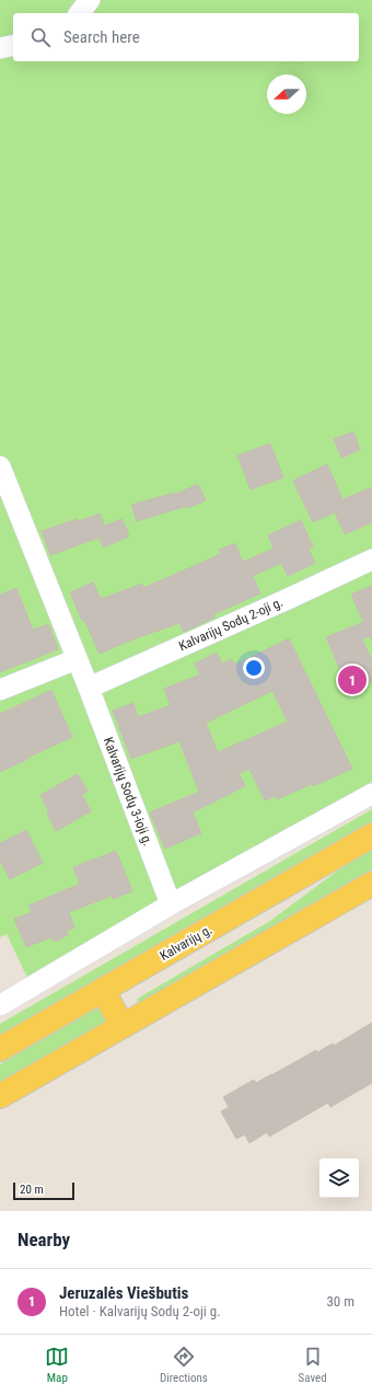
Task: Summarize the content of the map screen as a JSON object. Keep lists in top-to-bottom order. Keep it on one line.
{"streets":{"main road":["Kalvarijų g."],"street":["Kalvarijų Sodų 2-oji g.","Kalvarijų Sodų 3-ioji g."]},"crossings":[["Kalvarijų Sodų 2-oji g.","Kalvarijų Sodų 3-ioji g."]],"scale_bar":"20 m","north":"left","page":{"search":"Search here","pins":"1","scale":"20 m","heading":"Nearby","list":[{"mark":"1","name":"Jeruzalės Viešbutis","note":"Hotel · Kalvarijų Sodų 2-oji g.","value":"30 m"}],"nav":["Map","Directions","Saved"]}}
